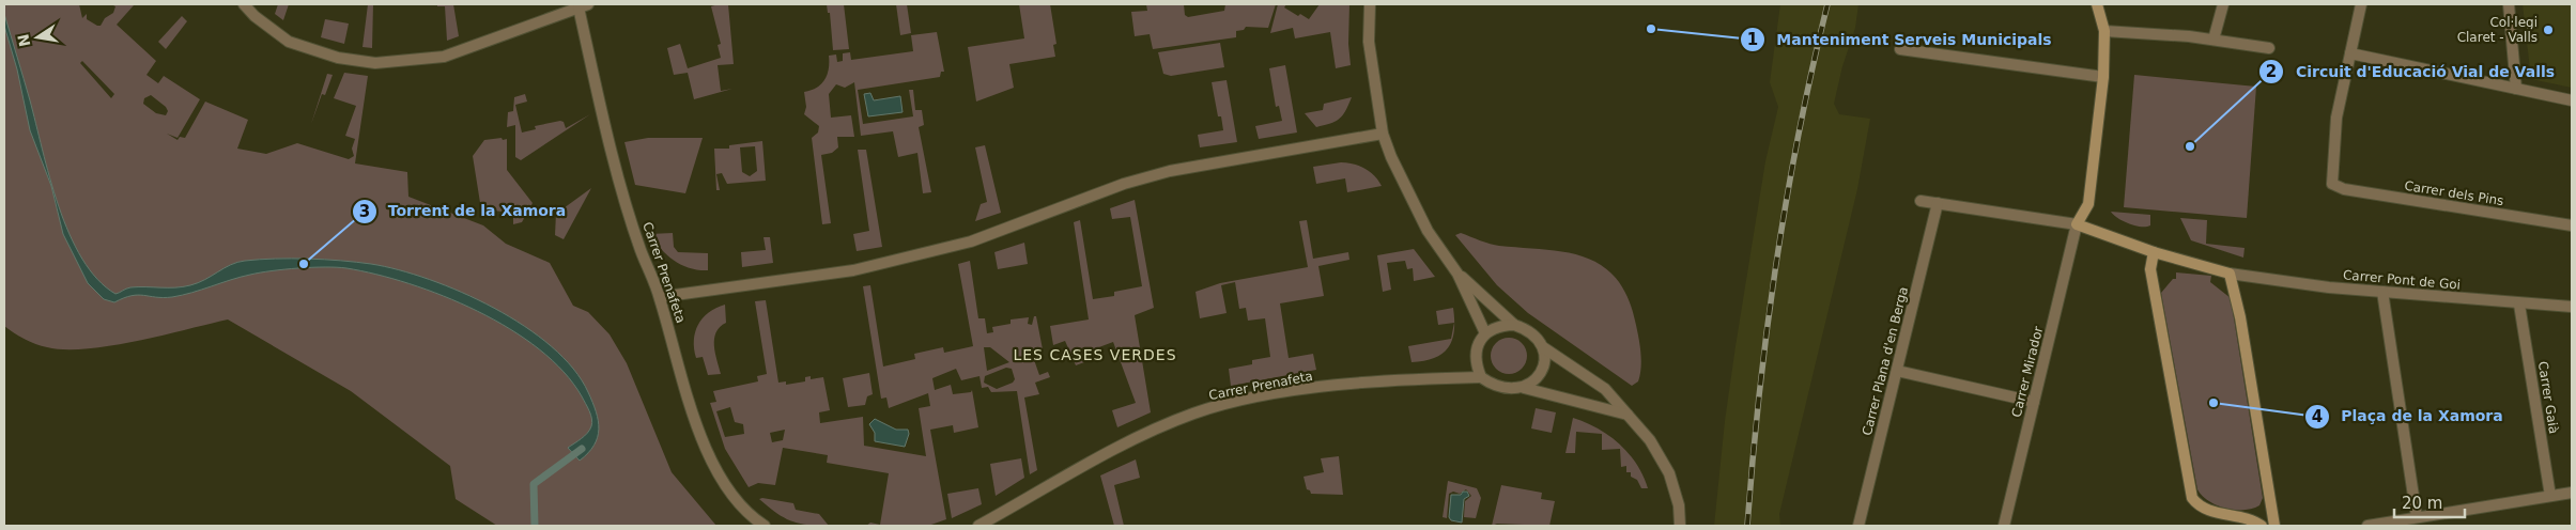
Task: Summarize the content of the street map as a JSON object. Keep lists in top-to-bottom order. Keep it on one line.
{"streets":{"street":["Carrer dels Pins","Carrer Prenafeta","Carrer Pont de Goi","Carrer Plana d'en Berga","Carrer Mirador","Carrer Gaià"]},"crossings":[["Carrer Pont de Goi","Carrer Gaià"]],"districts":["LES CASES VERDES"],"places":["Manteniment Serveis Municipals","Col·legi Claret - Valls","Circuit d'Educació Vial de Valls","Torrent de la Xamora","Plaça de la Xamora"],"scale_bar":"20 m","north":"left"}
